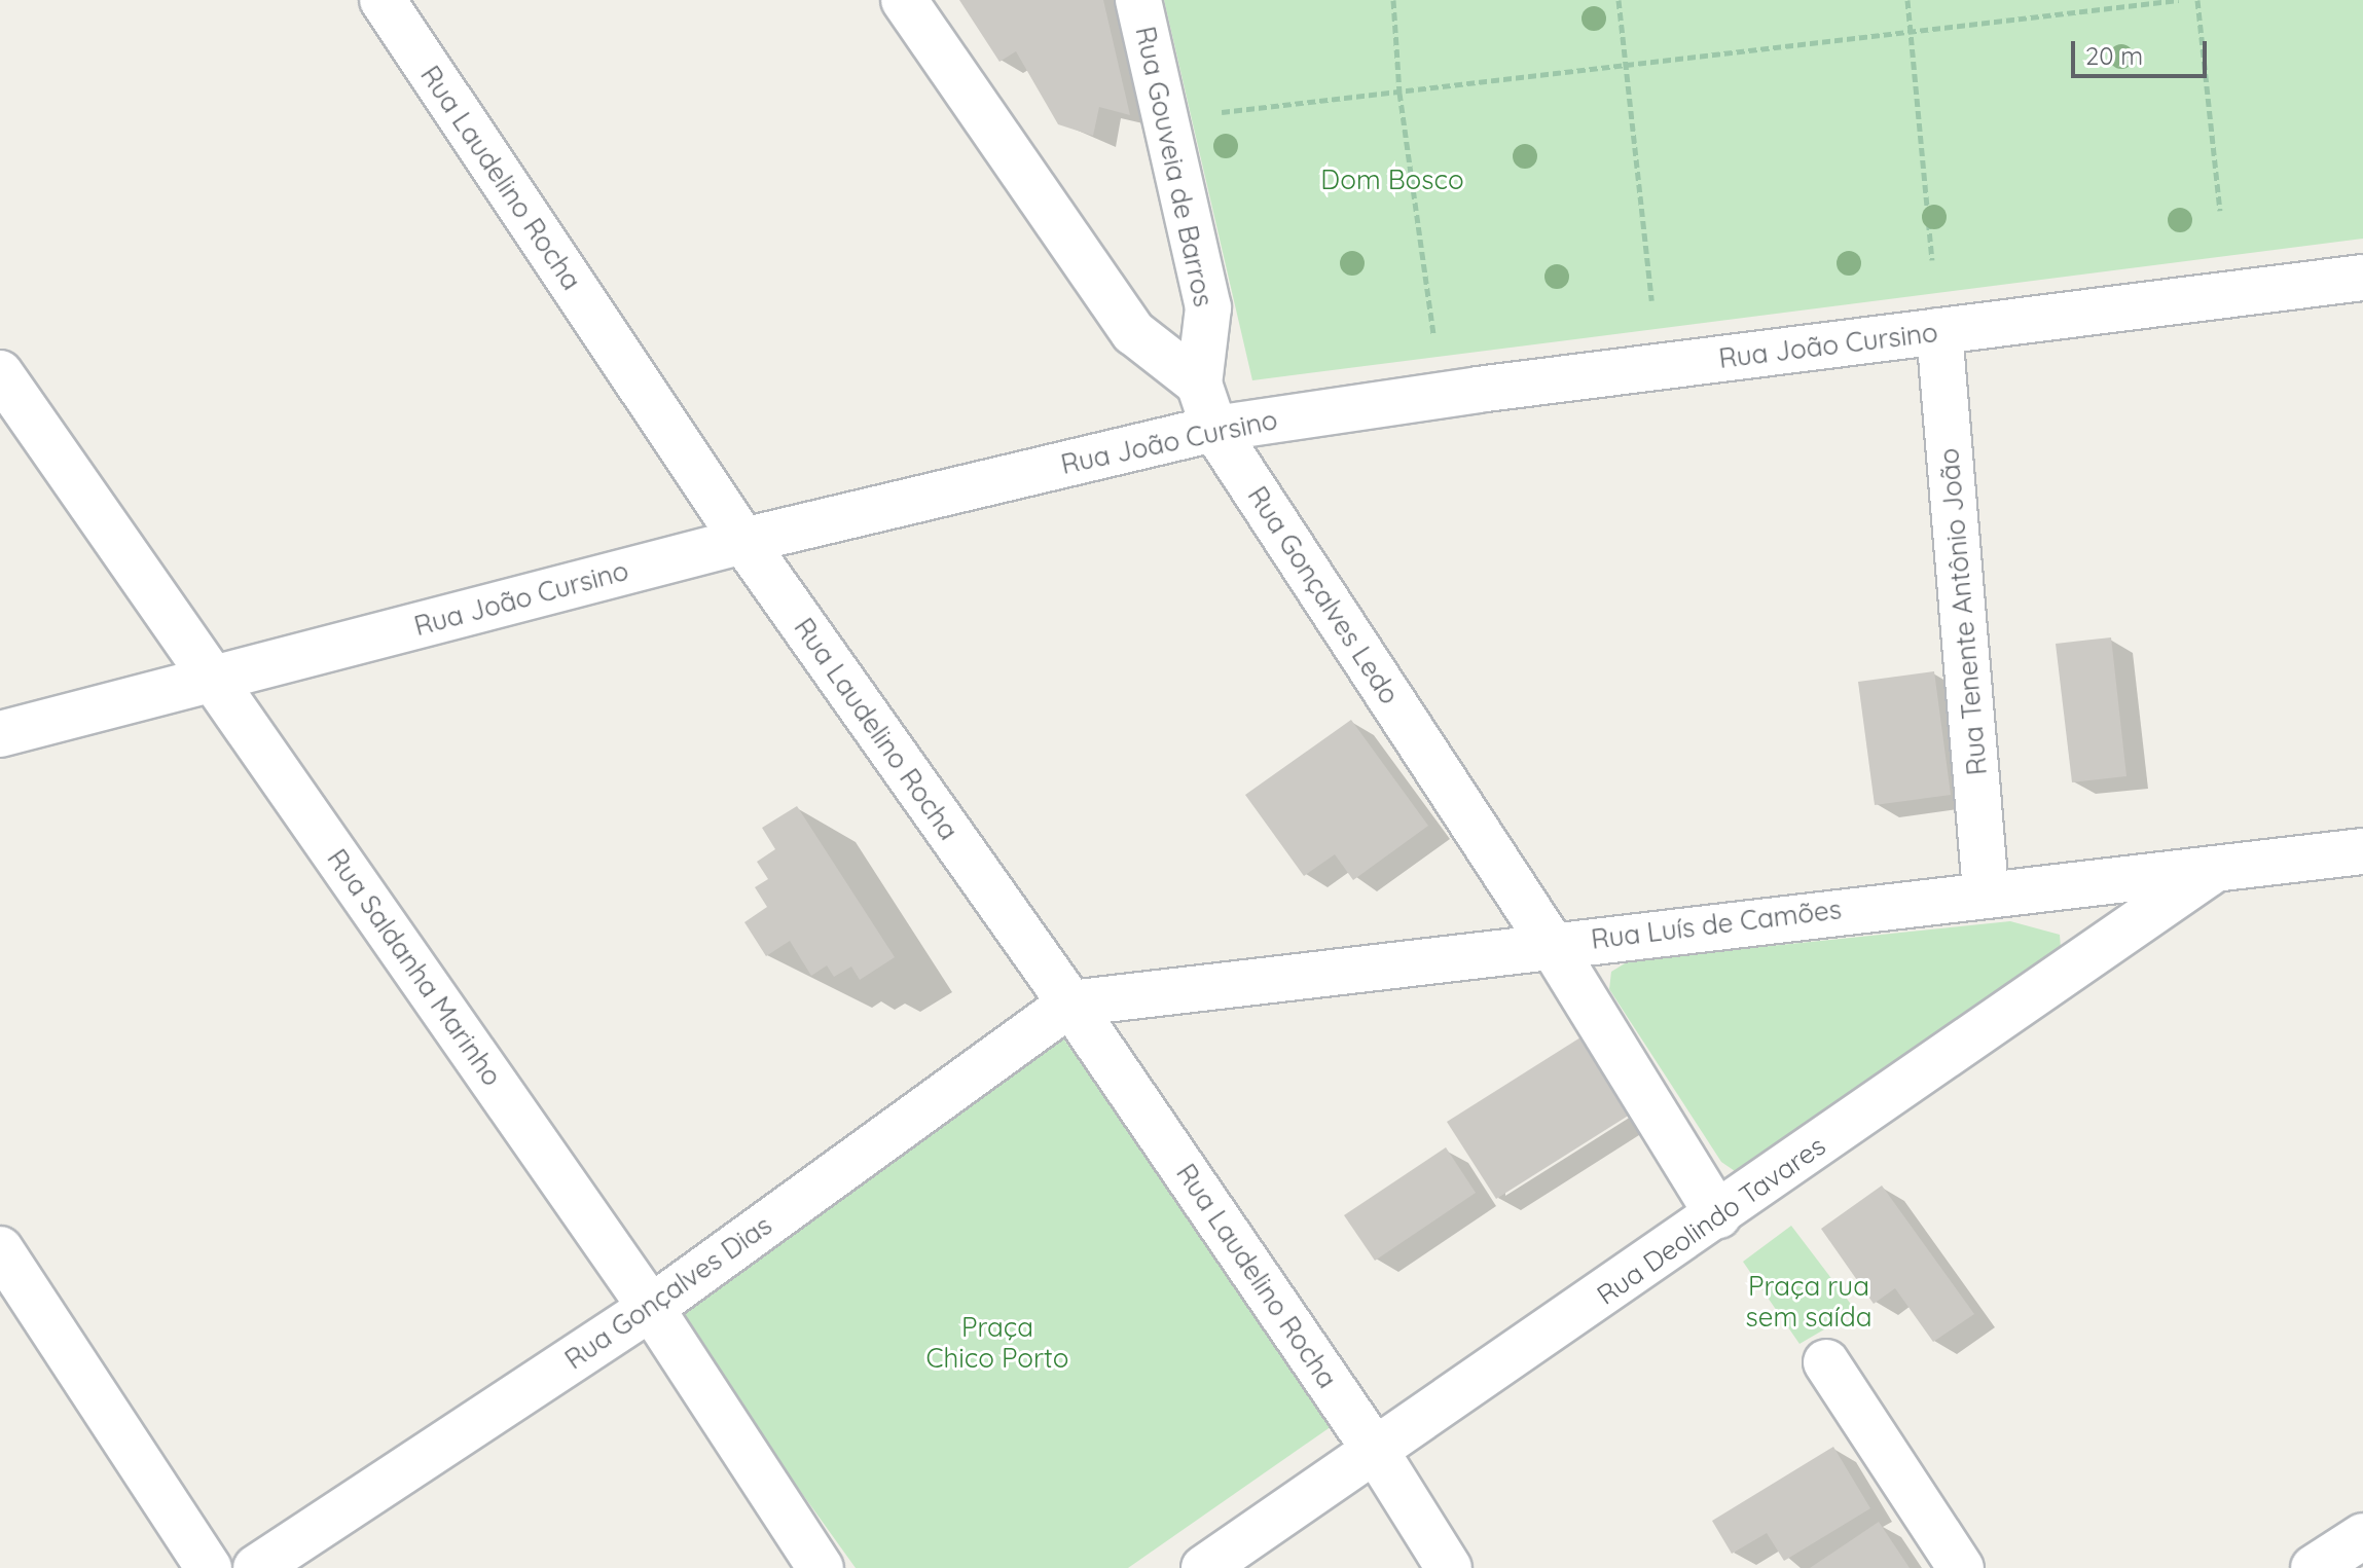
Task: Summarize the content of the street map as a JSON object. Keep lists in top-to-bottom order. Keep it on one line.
{"streets":{"street":["Rua Gouveia de Barros","Rua Laudelino Rocha","Rua João Cursino","Rua Gonçalves Ledo","Rua Tenente Antônio João","Rua Luís de Camões","Rua Saldanha Marinho","Rua Deolindo Tavares","Rua Gonçalves Dias"]},"crossings":[["Rua Gouveia de Barros","Rua Gonçalves Ledo"],["Rua Laudelino Rocha","Rua João Cursino"],["Rua Laudelino Rocha","Rua Luís de Camões"],["Rua Laudelino Rocha","Rua Deolindo Tavares"],["Rua Laudelino Rocha","Rua Gonçalves Dias"],["Rua João Cursino","Rua Gonçalves Ledo"],["Rua João Cursino","Rua Tenente Antônio João"],["Rua João Cursino","Rua Saldanha Marinho"],["Rua Gonçalves Ledo","Rua Luís de Camões"],["Rua Gonçalves Ledo","Rua Deolindo Tavares"],["Rua Tenente Antônio João","Rua Luís de Camões"],["Rua Luís de Camões","Rua Deolindo Tavares"],["Rua Luís de Camões","Rua Gonçalves Dias"],["Rua Saldanha Marinho","Rua Gonçalves Dias"]],"parks":["Dom Bosco","Praça rua sem saída","Praça Chico Porto"],"scale_bar":"20 m"}
